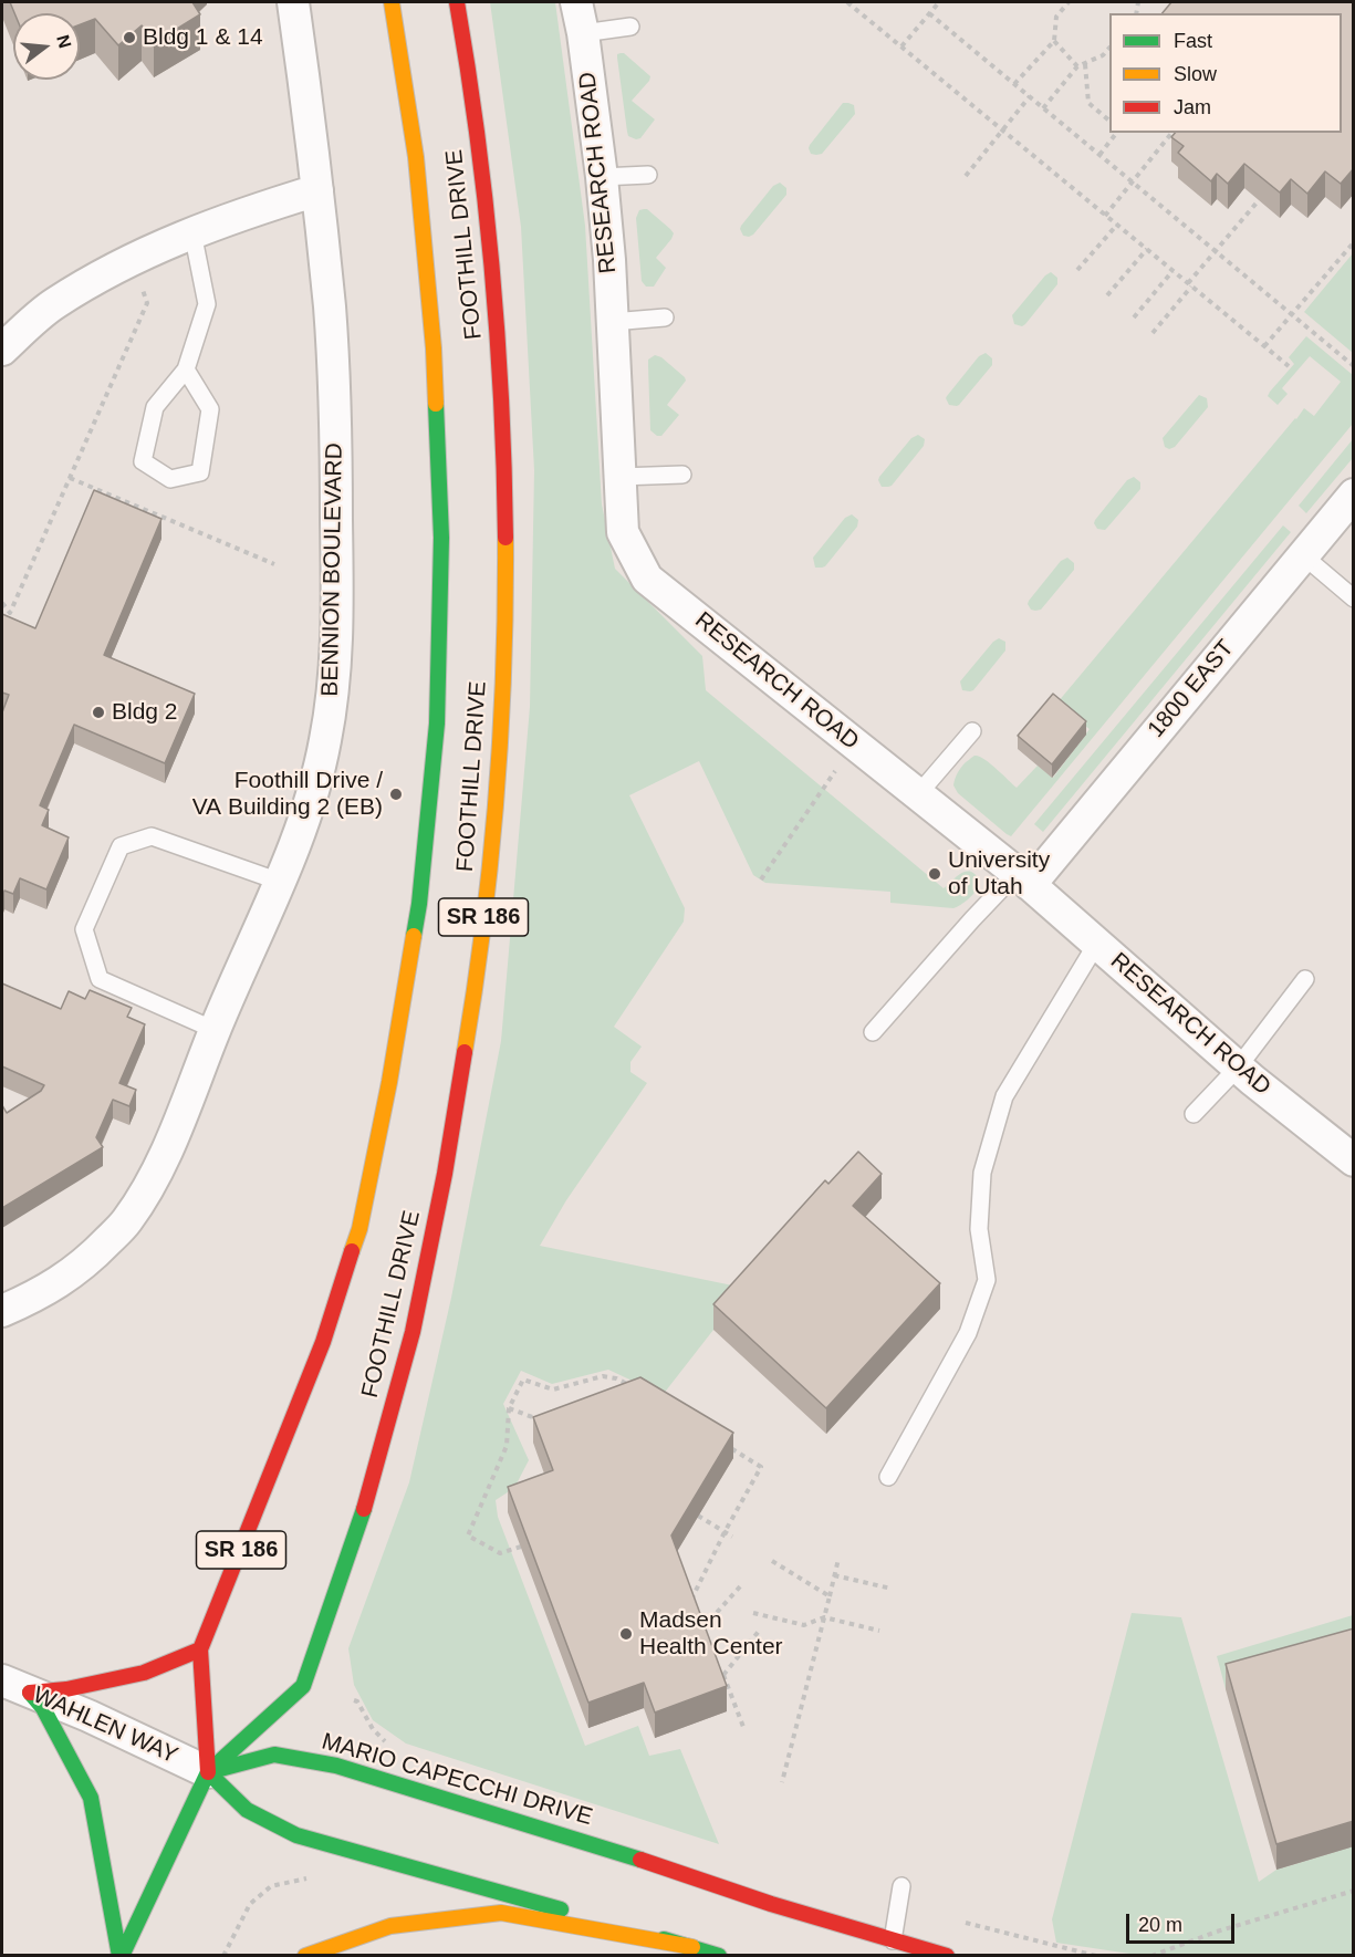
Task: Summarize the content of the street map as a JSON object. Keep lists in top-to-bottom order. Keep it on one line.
{"streets":{"main road":["FOOTHILL DRIVE","SR 186","MARIO CAPECCHI DRIVE"],"street":["RESEARCH ROAD","BENNION BOULEVARD","1800 EAST","WAHLEN WAY"]},"crossings":[["RESEARCH ROAD","1800 EAST"],["FOOTHILL DRIVE","WAHLEN WAY"],["FOOTHILL DRIVE","MARIO CAPECCHI DRIVE"],["WAHLEN WAY","MARIO CAPECCHI DRIVE"]],"places":["Bldg 1 & 14","Bldg 2","Foothill Drive / VA Building 2 (EB)","University of Utah","Madsen Health Center"],"legend":["Fast","Slow","Jam"],"scale_bar":"20 m","north":"right"}
